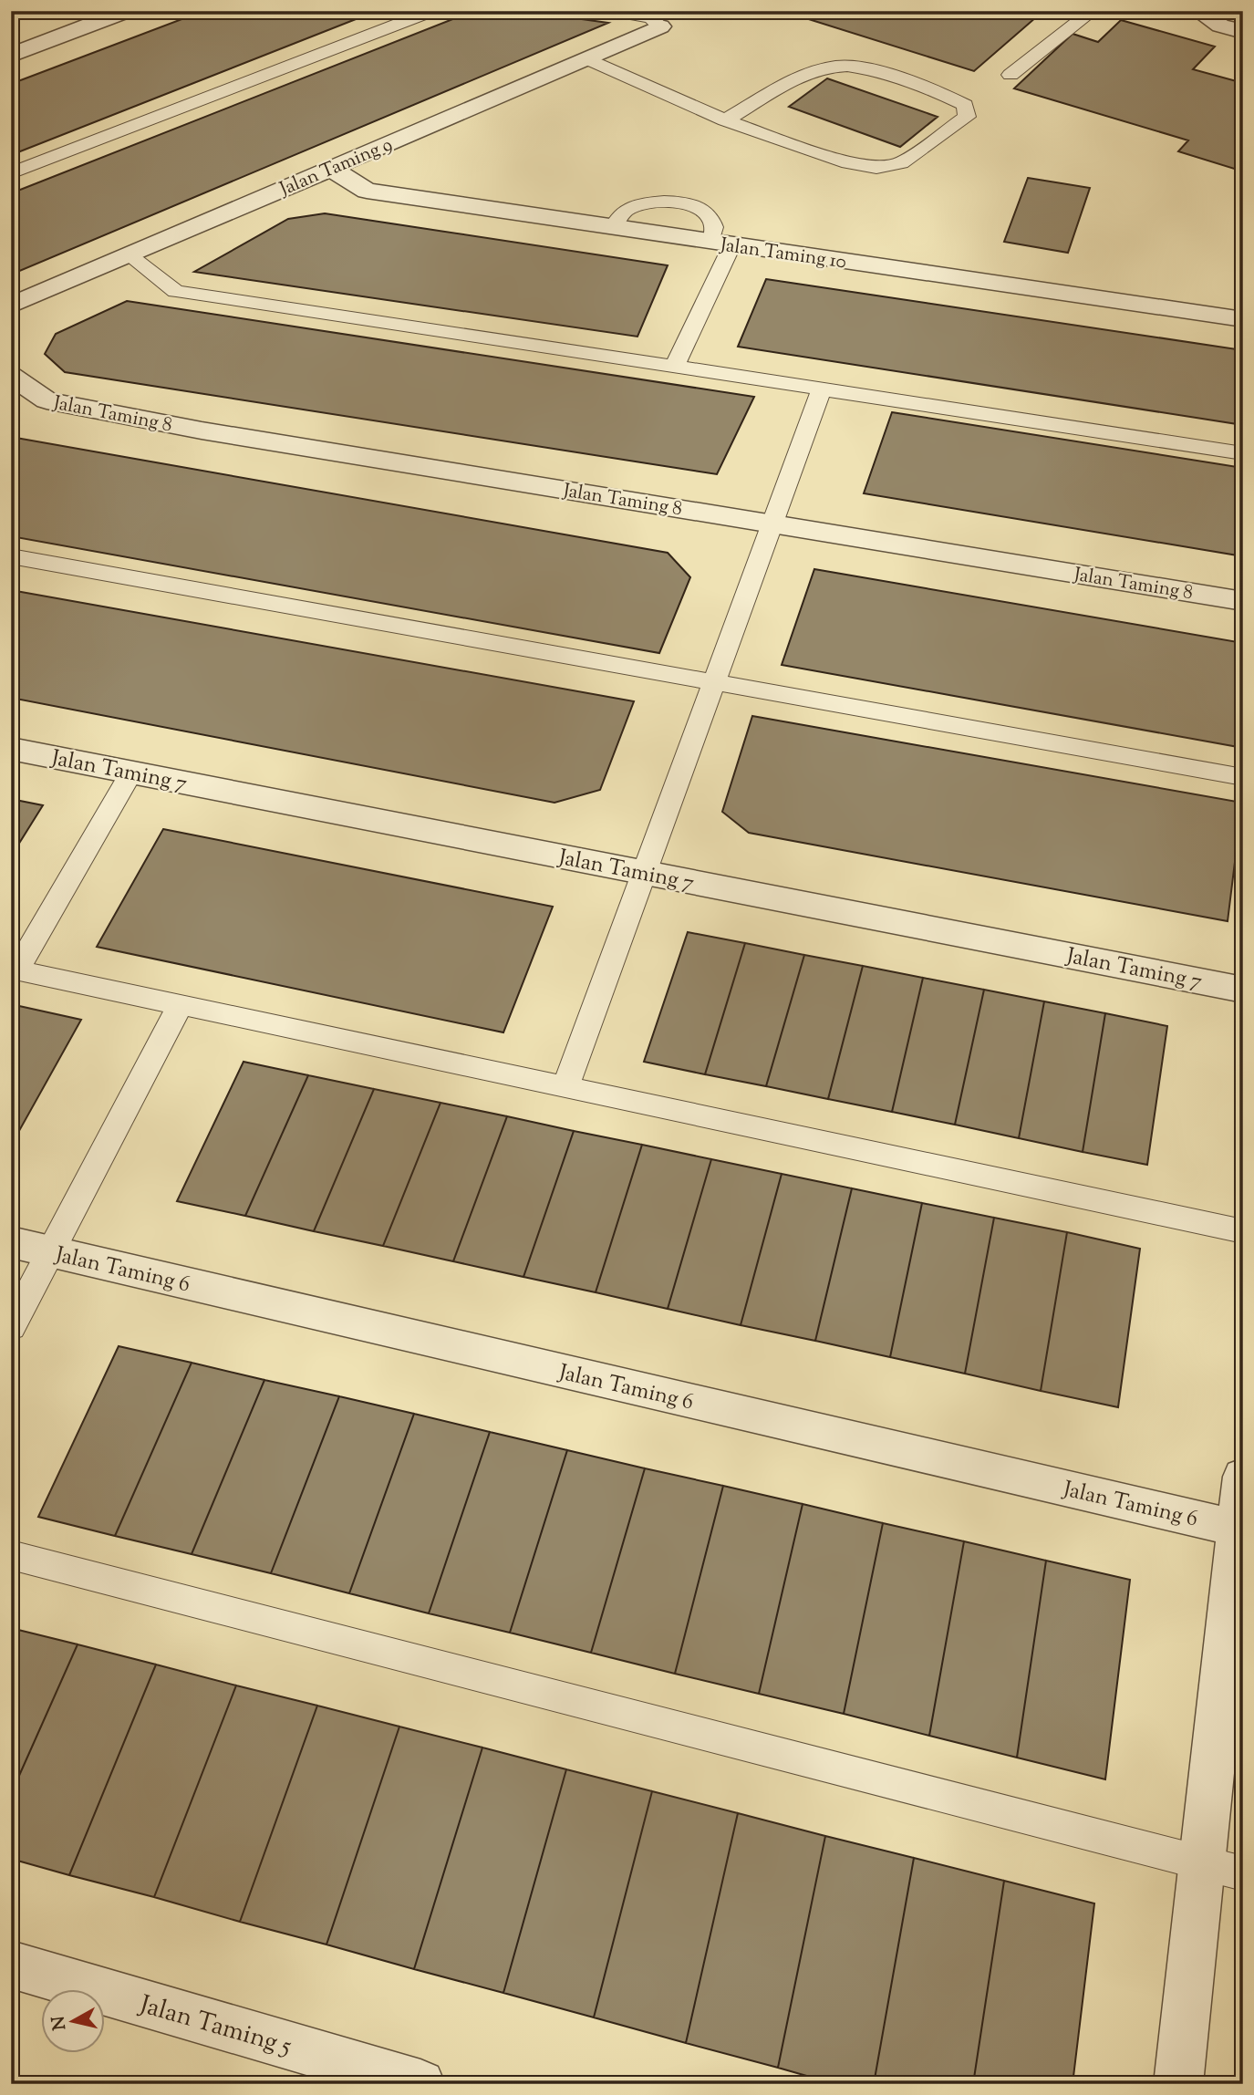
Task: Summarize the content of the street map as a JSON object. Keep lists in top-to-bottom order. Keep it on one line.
{"streets":{"street":["Jalan Taming 9","Jalan Taming 10","Jalan Taming 8","Jalan Taming 7","Jalan Taming 6","Jalan Taming 5"]},"crossings":[["Jalan Taming 9","Jalan Taming 10"]],"north":"left"}
